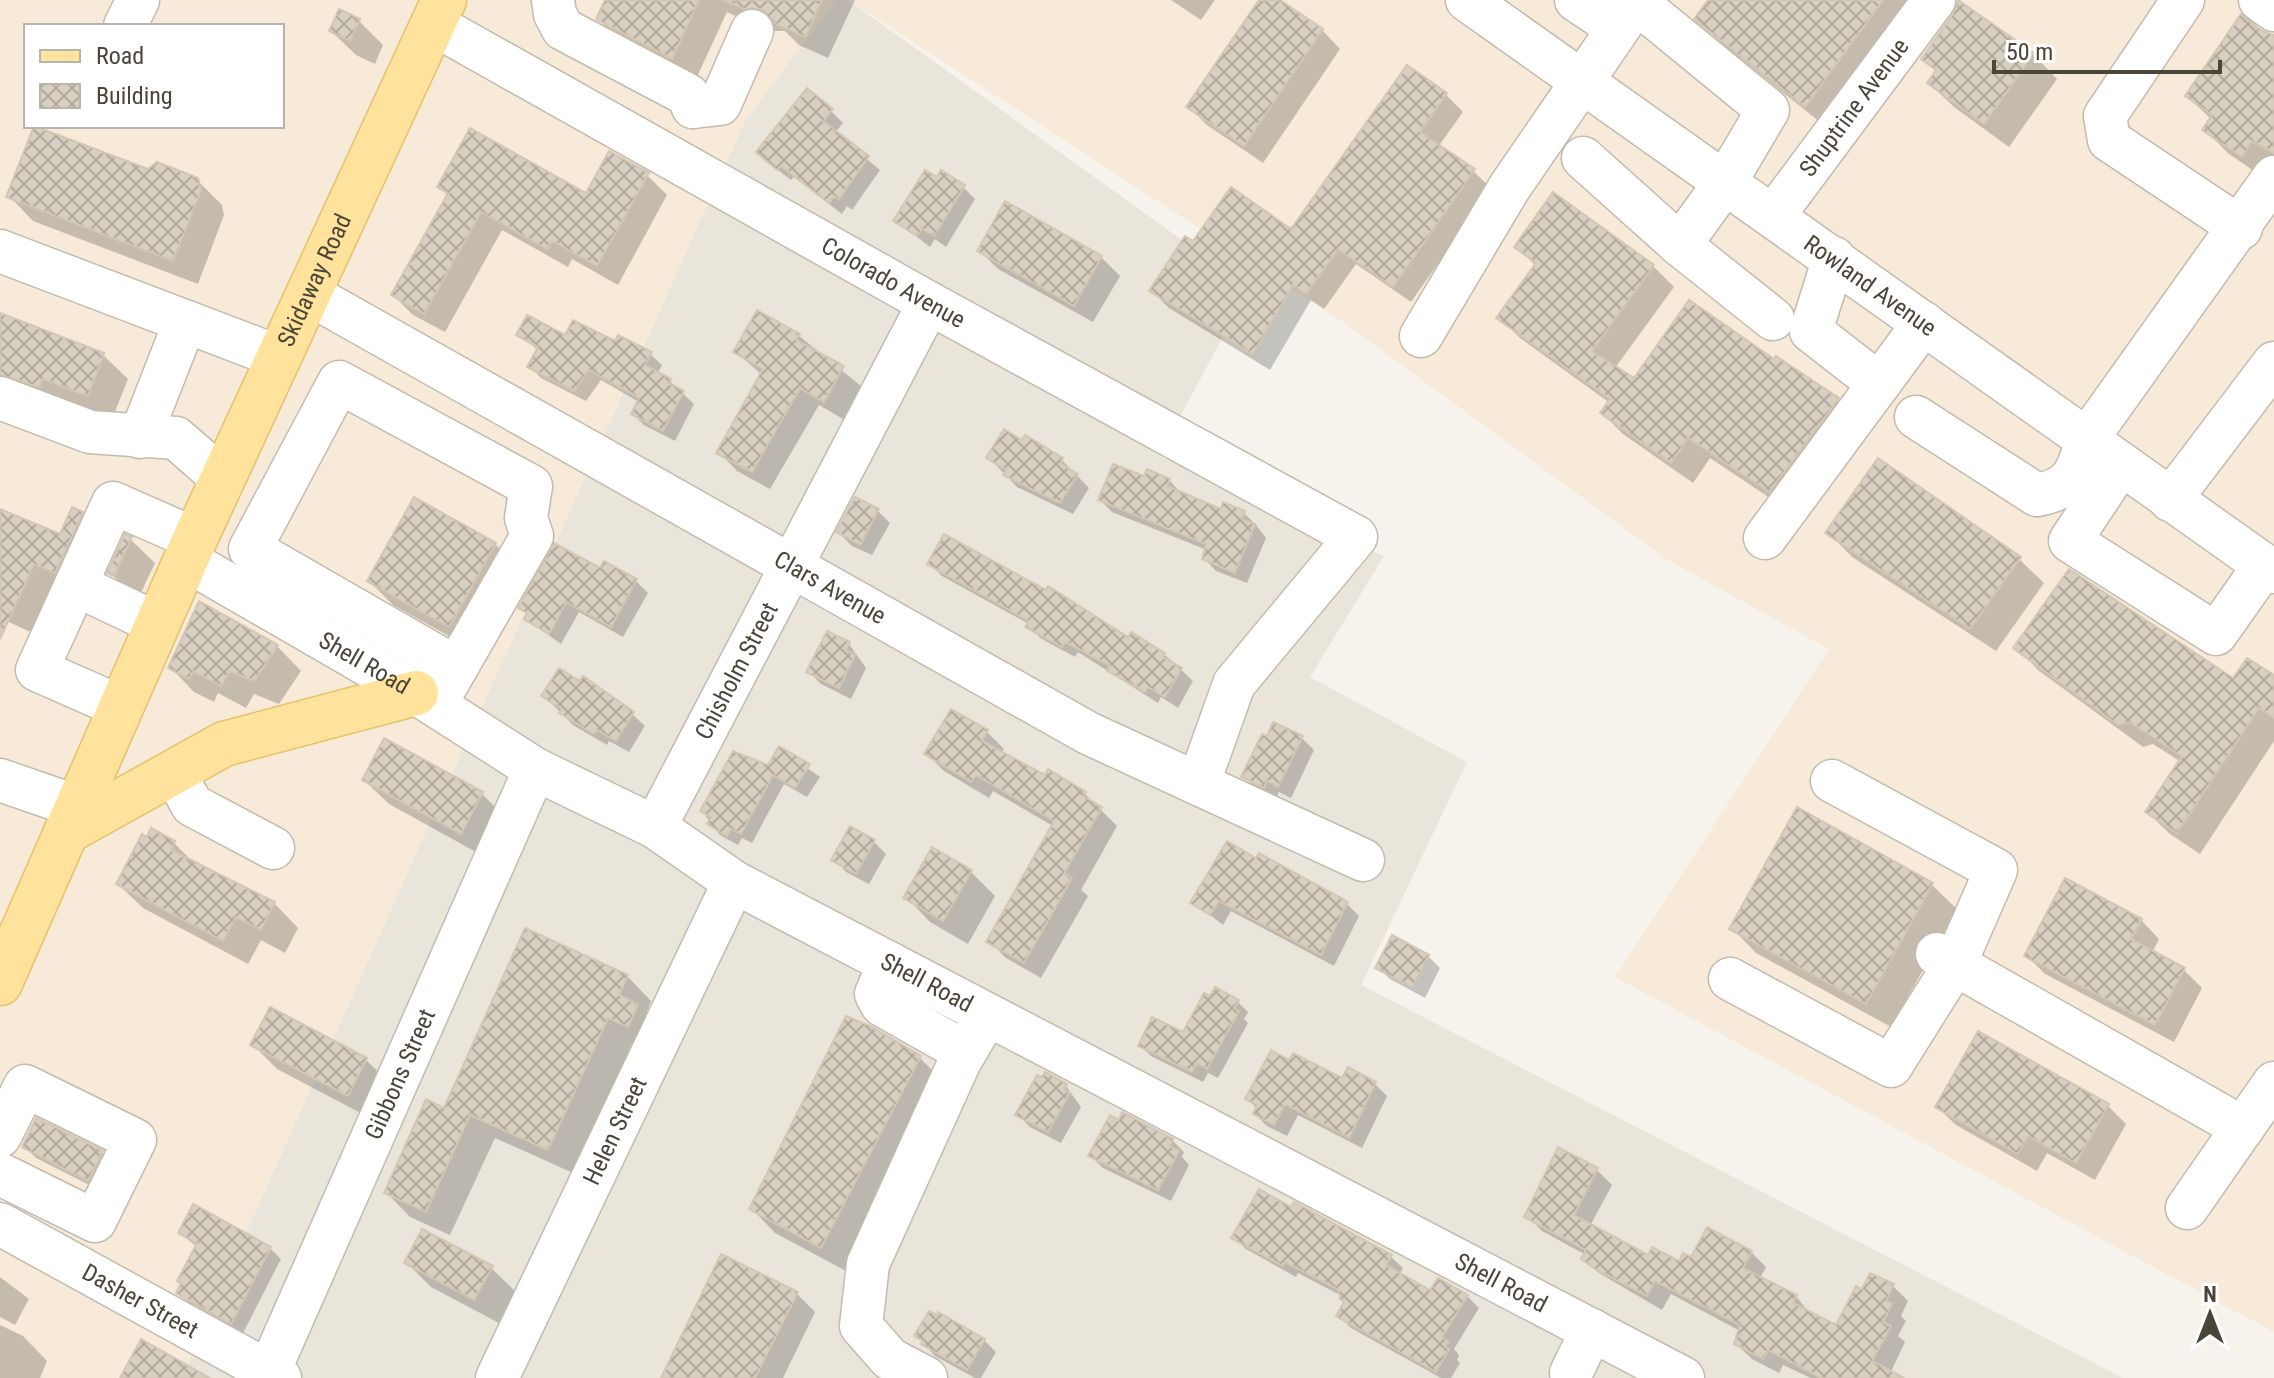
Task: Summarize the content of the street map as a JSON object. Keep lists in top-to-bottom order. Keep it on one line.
{"streets":{"main road":["Skidaway Road"],"street":["Shuptrine Avenue","Colorado Avenue","Rowland Avenue","Clars Avenue","Shell Road","Chisholm Street","Gibbons Street","Helen Street","Dasher Street"]},"crossings":[["Shuptrine Avenue","Rowland Avenue"],["Skidaway Road","Colorado Avenue"],["Skidaway Road","Clars Avenue"],["Skidaway Road","Shell Road"],["Colorado Avenue","Clars Avenue"],["Colorado Avenue","Chisholm Street"],["Clars Avenue","Chisholm Street"],["Shell Road","Chisholm Street"],["Shell Road","Gibbons Street"],["Shell Road","Helen Street"],["Gibbons Street","Dasher Street"]],"legend":["Road","Building"],"scale_bar":"50 m","north":"top"}
